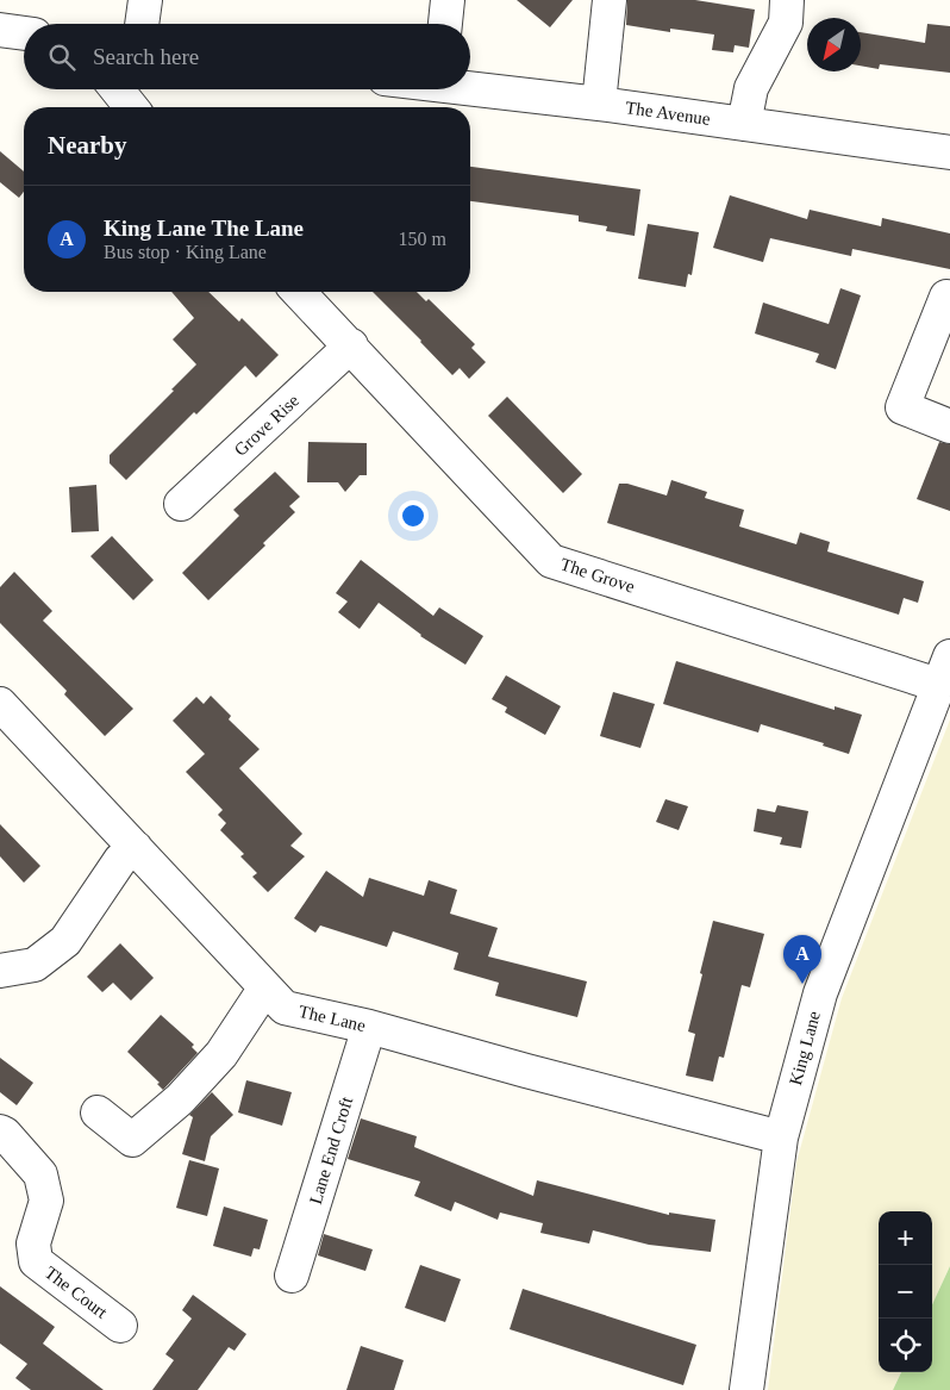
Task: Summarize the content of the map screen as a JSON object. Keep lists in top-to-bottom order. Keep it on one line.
{"streets":{"street":["The Avenue","Grove Rise","The Grove","The Lane","King Lane","Lane End Croft","The Court"]},"crossings":[["Grove Rise","The Grove"],["The Grove","King Lane"],["The Lane","King Lane"],["The Lane","Lane End Croft"]],"north":"bottom left","page":{"search":"Search here","heading":"Nearby","list":[{"mark":"A","name":"King Lane The Lane","note":"Bus stop · King Lane","value":"150 m"}],"pins":"A","map_buttons":["+","−"]}}
